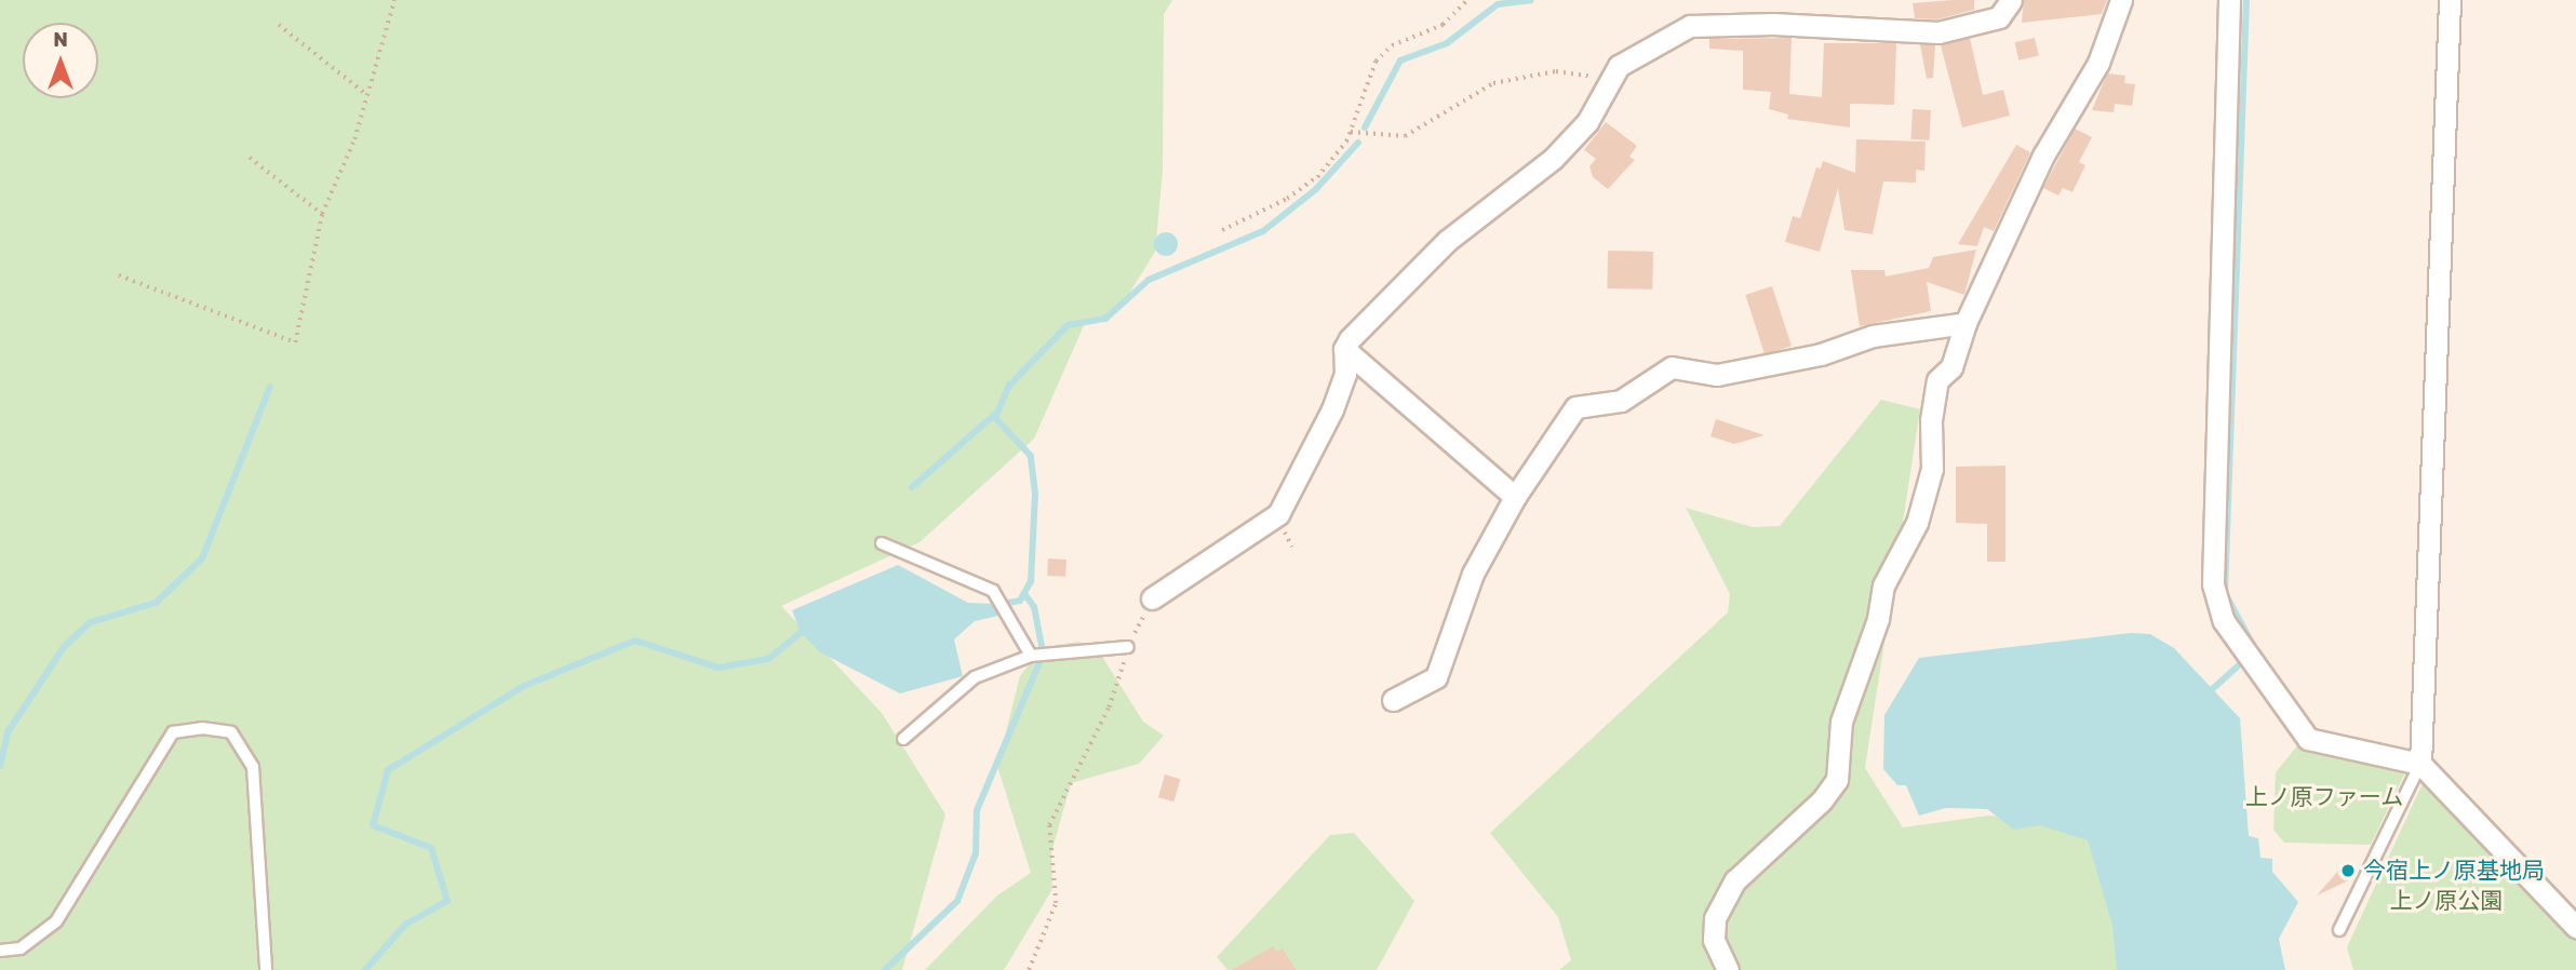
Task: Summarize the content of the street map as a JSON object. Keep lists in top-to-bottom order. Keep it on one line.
{"parks":["上ノ原ファーム","上ノ原公園"],"places":["今宿上ノ原基地局"],"north":"top"}
